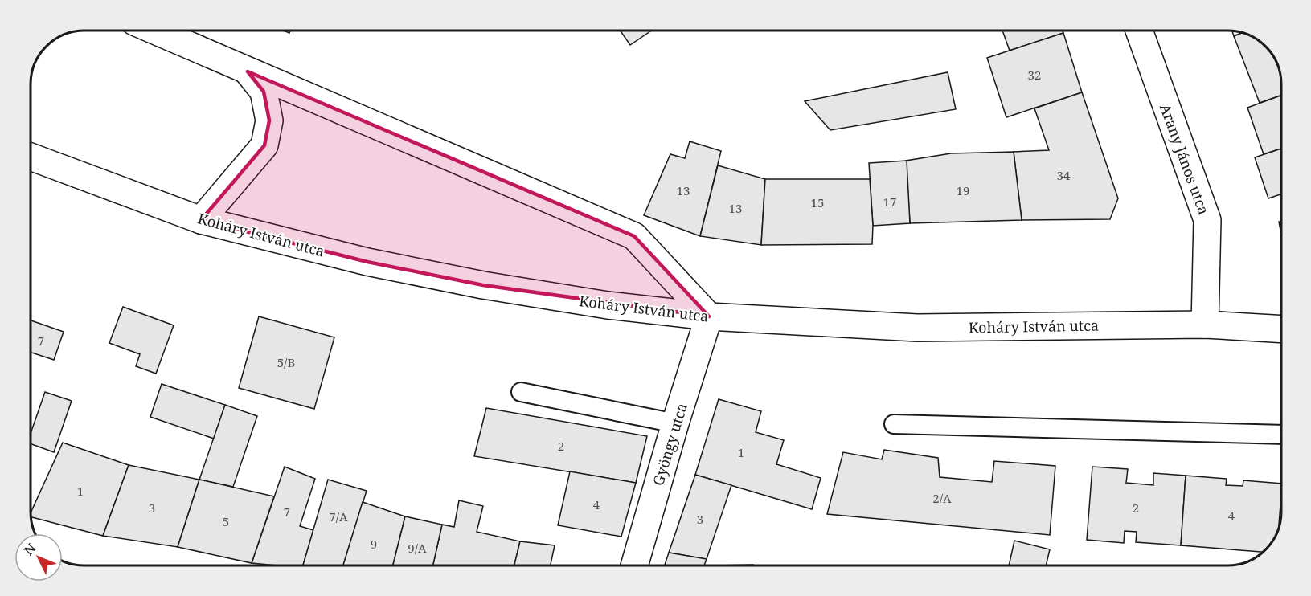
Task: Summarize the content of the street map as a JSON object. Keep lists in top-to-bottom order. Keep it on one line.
{"streets":{"street":["Arany János utca","Koháry István utca","Gyöngy utca"]},"crossings":[["Arany János utca","Koháry István utca"],["Koháry István utca","Gyöngy utca"]],"house_numbers":["32","34","13","19","17","15","13","7","5/B","2","1","1","2/A","4","3","2","7","4","7/A","3","5","9","9/A"],"north":"top left"}
